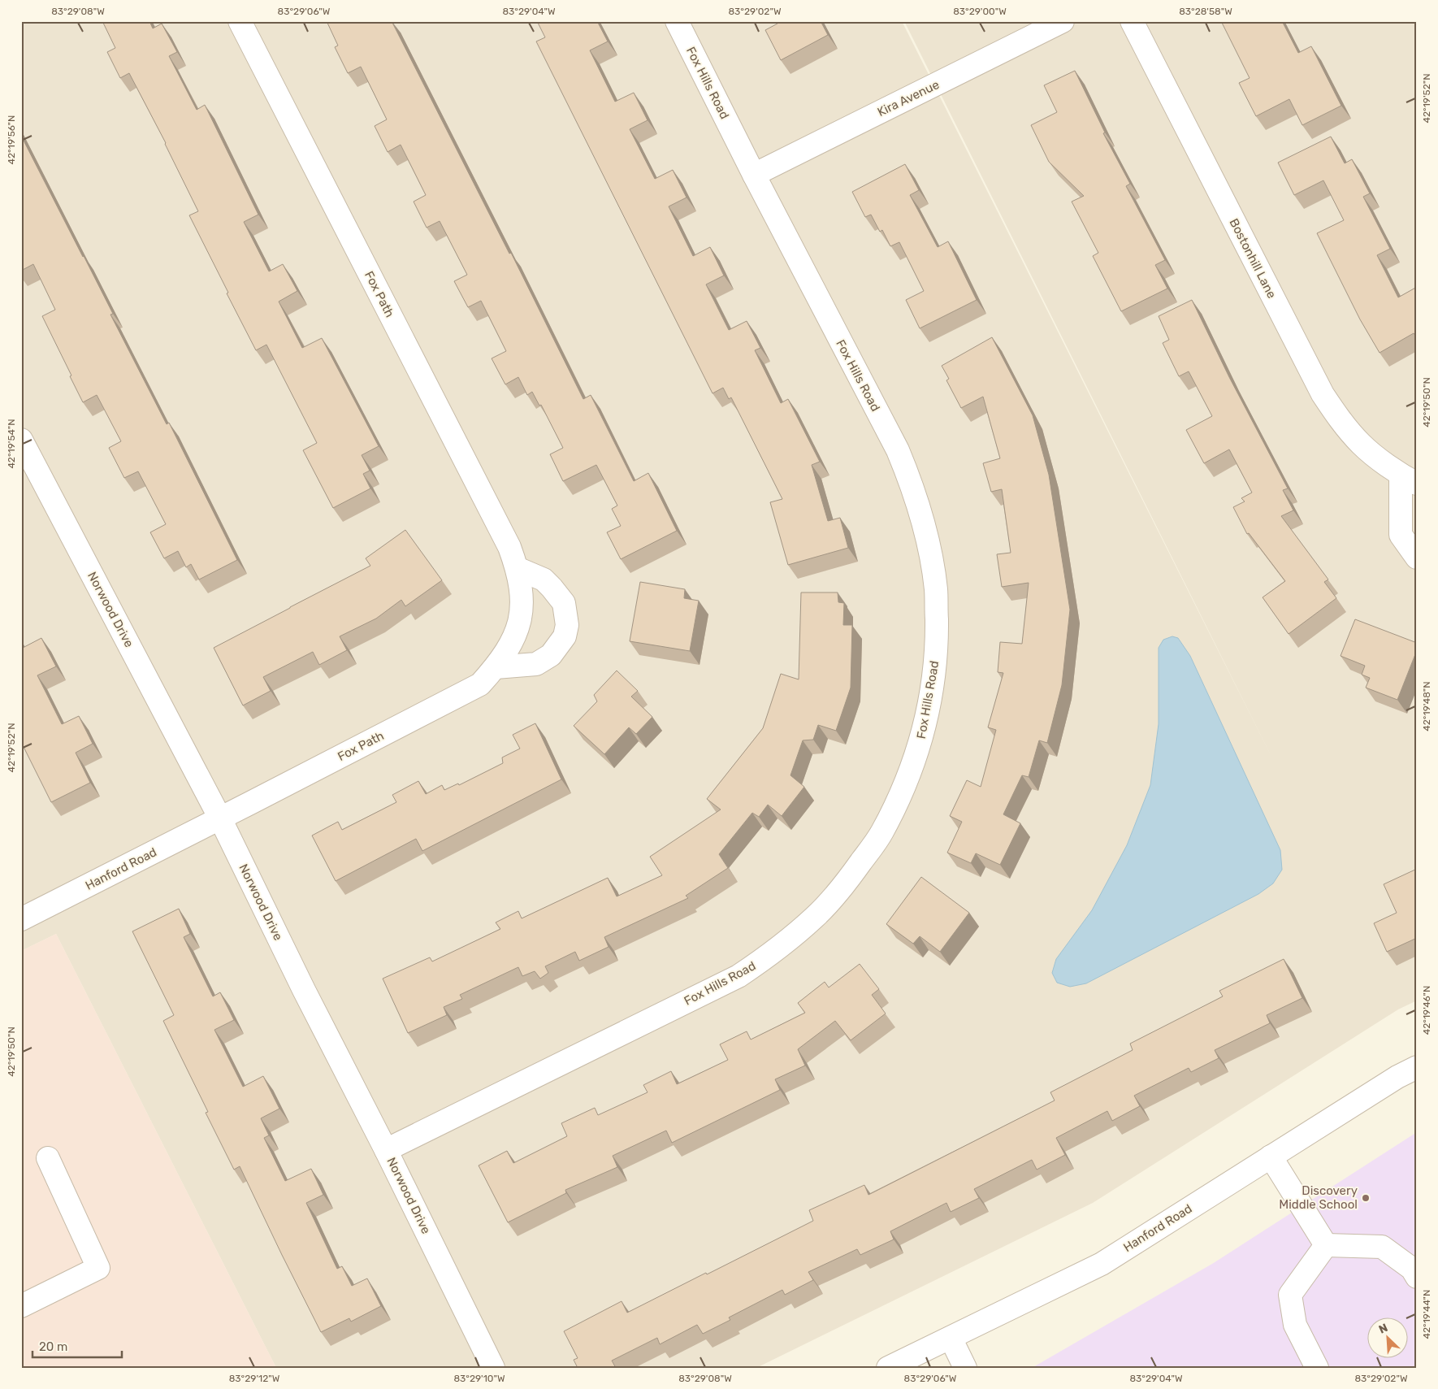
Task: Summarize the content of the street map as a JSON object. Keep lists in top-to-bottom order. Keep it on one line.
{"streets":{"street":["Fox Hills Road","Kira Avenue","Bostonhill Lane","Fox Path","Norwood Drive","Hanford Road"]},"crossings":[["Fox Hills Road","Kira Avenue"],["Fox Hills Road","Norwood Drive"],["Fox Path","Norwood Drive"],["Fox Path","Hanford Road"],["Norwood Drive","Hanford Road"]],"places":["Discovery Middle School"],"scale_bar":"20 m","north":"top left","coordinates":["83°29'08\"W","83°29'06\"W","83°29'04\"W","83°29'02\"W","83°29'00\"W","83°28'58\"W","42°19'52\"N","42°19'56\"N","42°19'50\"N","42°19'54\"N","42°19'48\"N","42°19'46\"N","42°19'44\"N","83°29'12\"W","83°29'10\"W"]}
